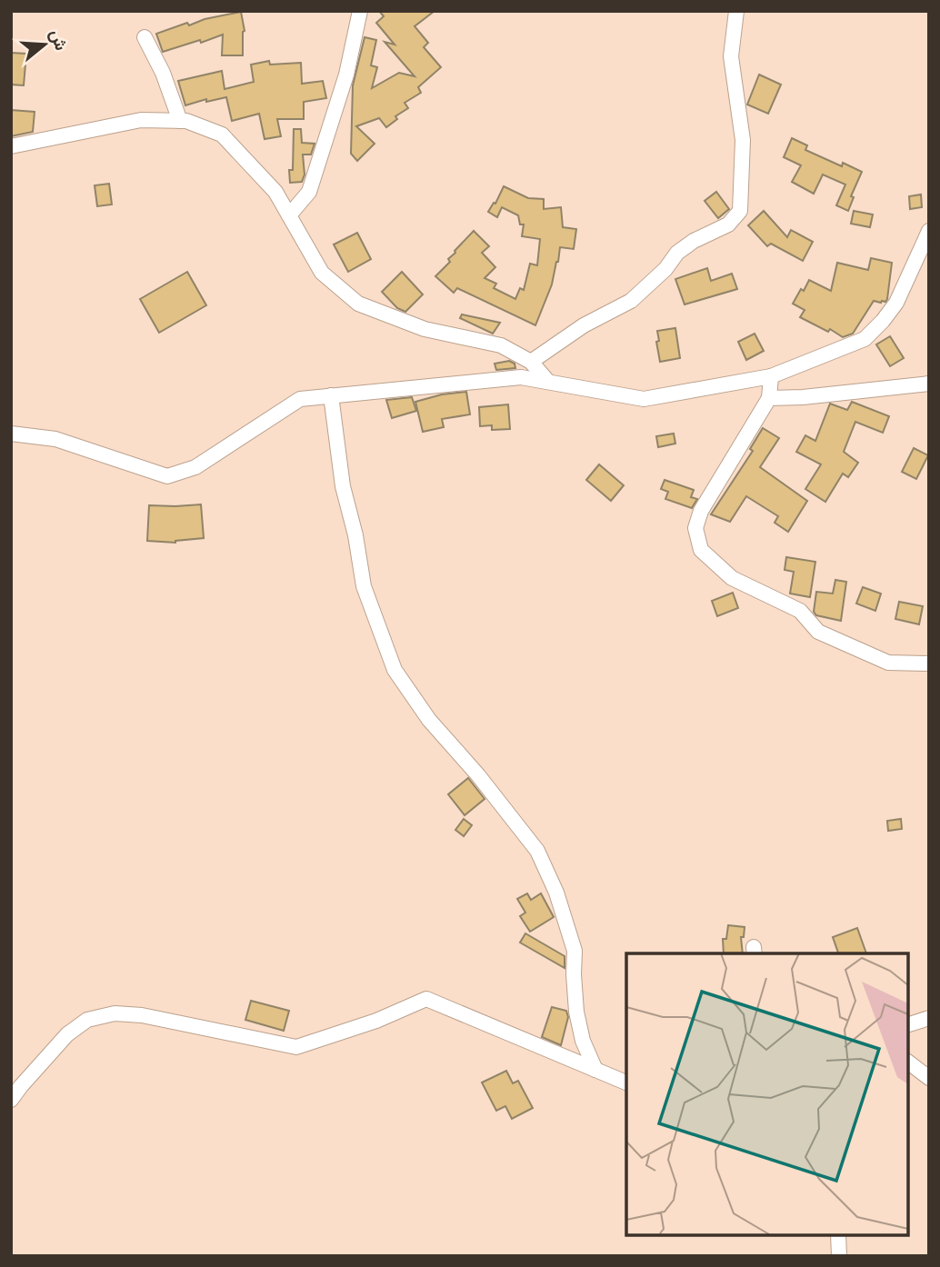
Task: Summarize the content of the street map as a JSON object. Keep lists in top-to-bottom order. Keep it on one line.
{"north":"right"}
